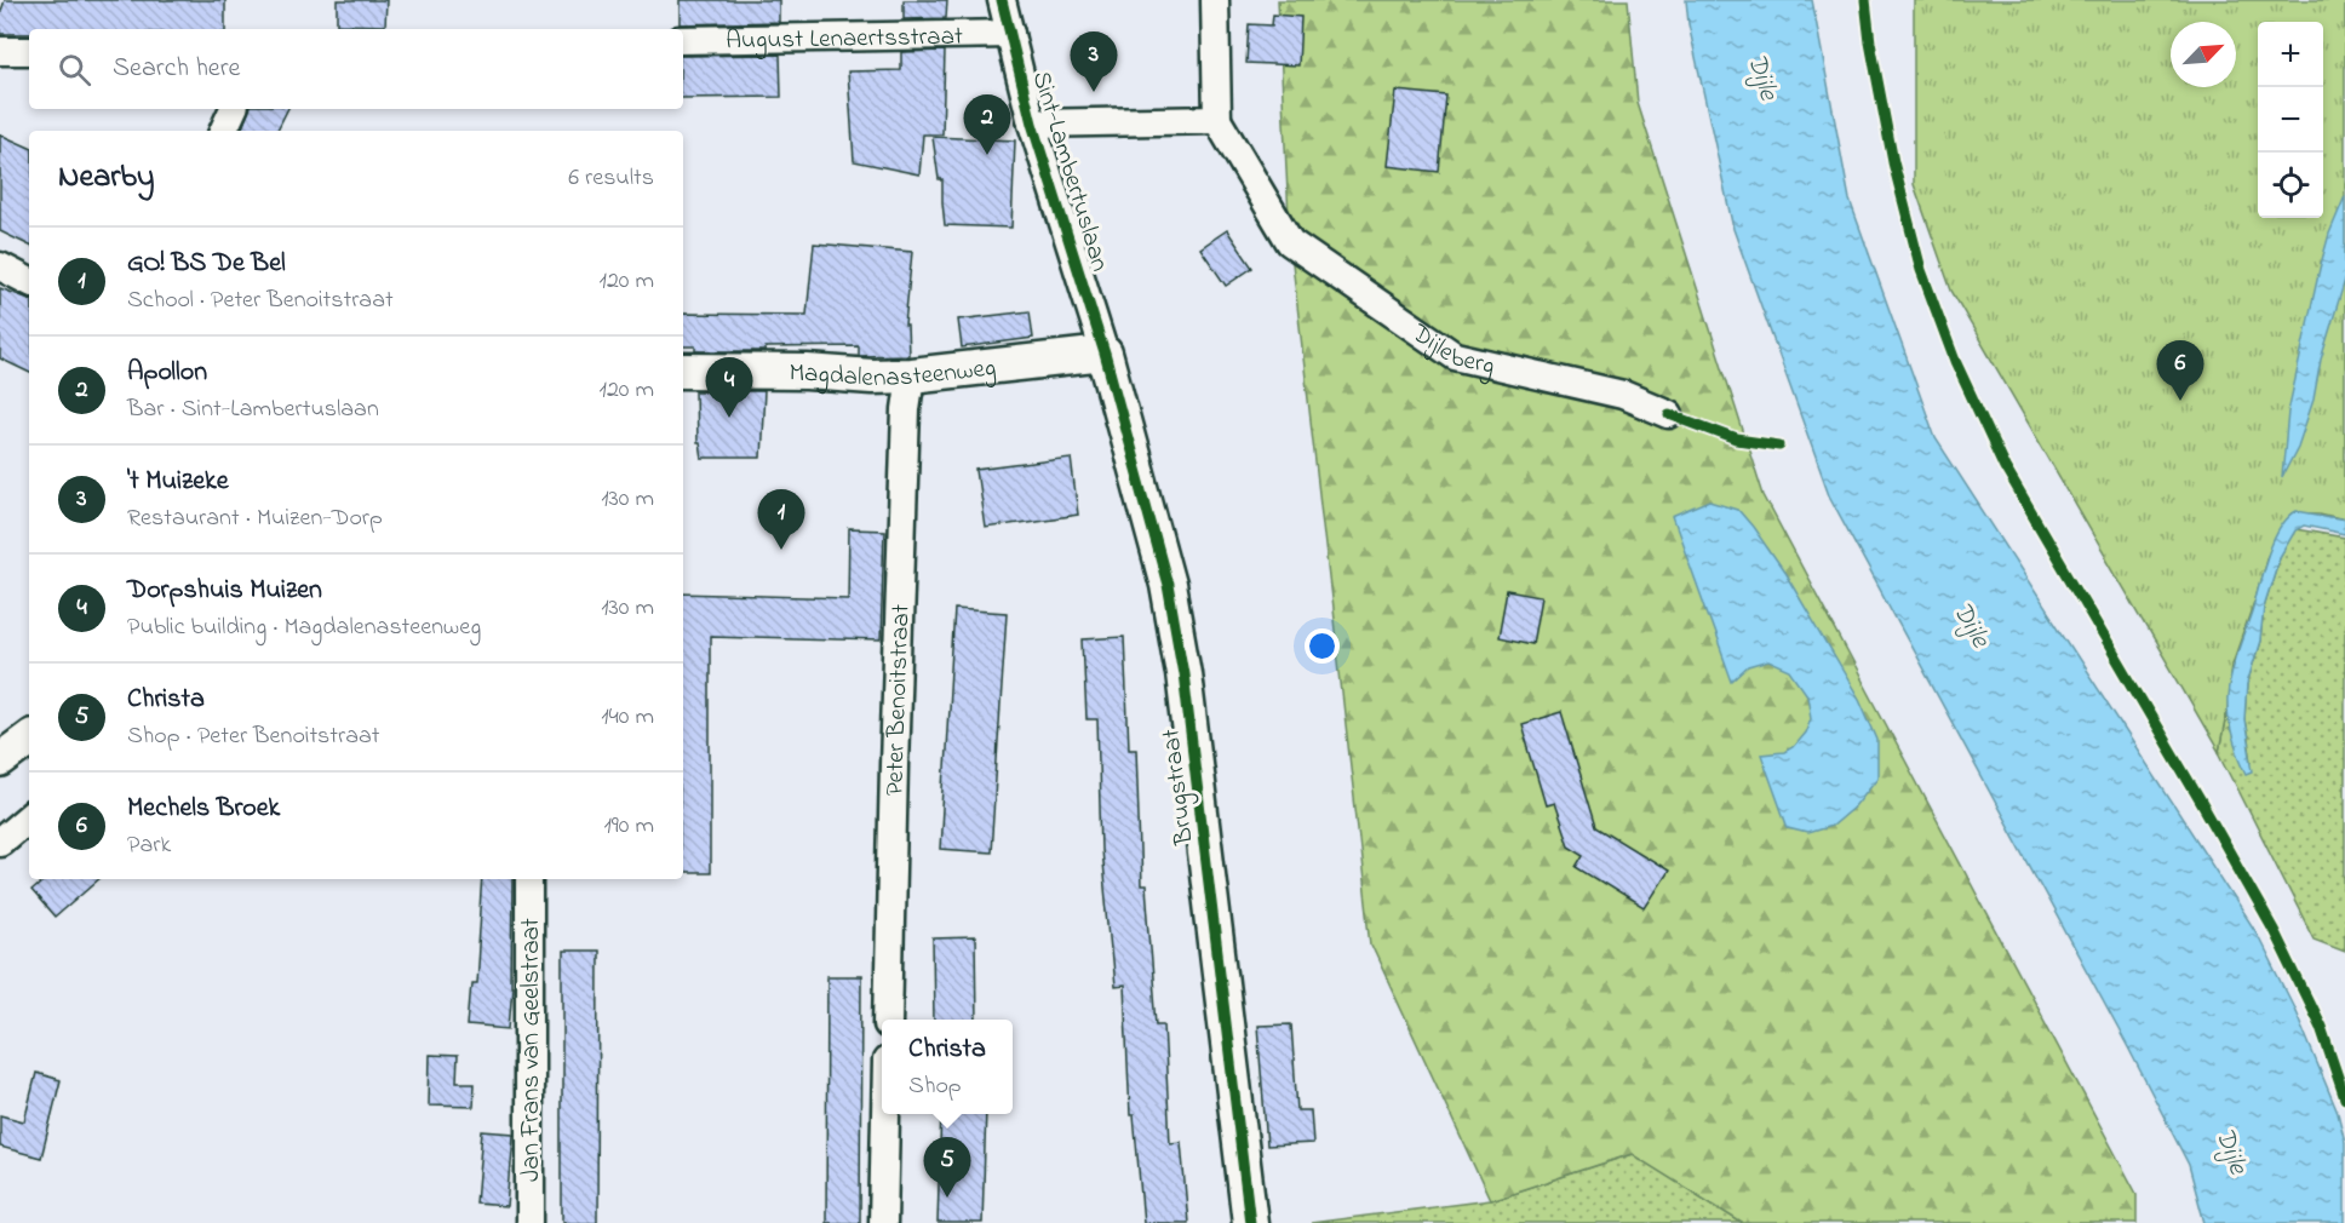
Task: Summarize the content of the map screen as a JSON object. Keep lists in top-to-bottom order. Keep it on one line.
{"streets":{"street":["August Lenaertsstraat","Sint-Lambertuslaan","Dijleberg","Magdalenasteenweg","Peter Benoitstraat","Brugstraat","Jan Frans van Geelstraat"]},"crossings":[["August Lenaertsstraat","Sint-Lambertuslaan"],["Sint-Lambertuslaan","Magdalenasteenweg"],["Sint-Lambertuslaan","Brugstraat"],["Magdalenasteenweg","Peter Benoitstraat"],["Magdalenasteenweg","Brugstraat"]],"water":["Dijle"],"north":"top right","page":{"map_buttons":["+","−"],"search":"Search here","pins":["3","2","6","4","1","5"],"heading":["Nearby","6 results"],"list":[{"mark":"1","name":"GO! BS De Bel","note":"School · Peter Benoitstraat","value":"120 m"},{"mark":"2","name":"Apollon","note":"Bar · Sint-Lambertuslaan","value":"120 m"},{"mark":"3","name":"'t Muizeke","note":"Restaurant · Muizen-Dorp","value":"130 m"},{"mark":"4","name":"Dorpshuis Muizen","note":"Public building · Magdalenasteenweg","value":"130 m"},{"mark":"5","name":"Christa","note":"Shop · Peter Benoitstraat","value":"140 m"},{"mark":"6","name":"Mechels Broek","note":"Park","value":"190 m"}],"popup":["Christa","Shop"]}}
